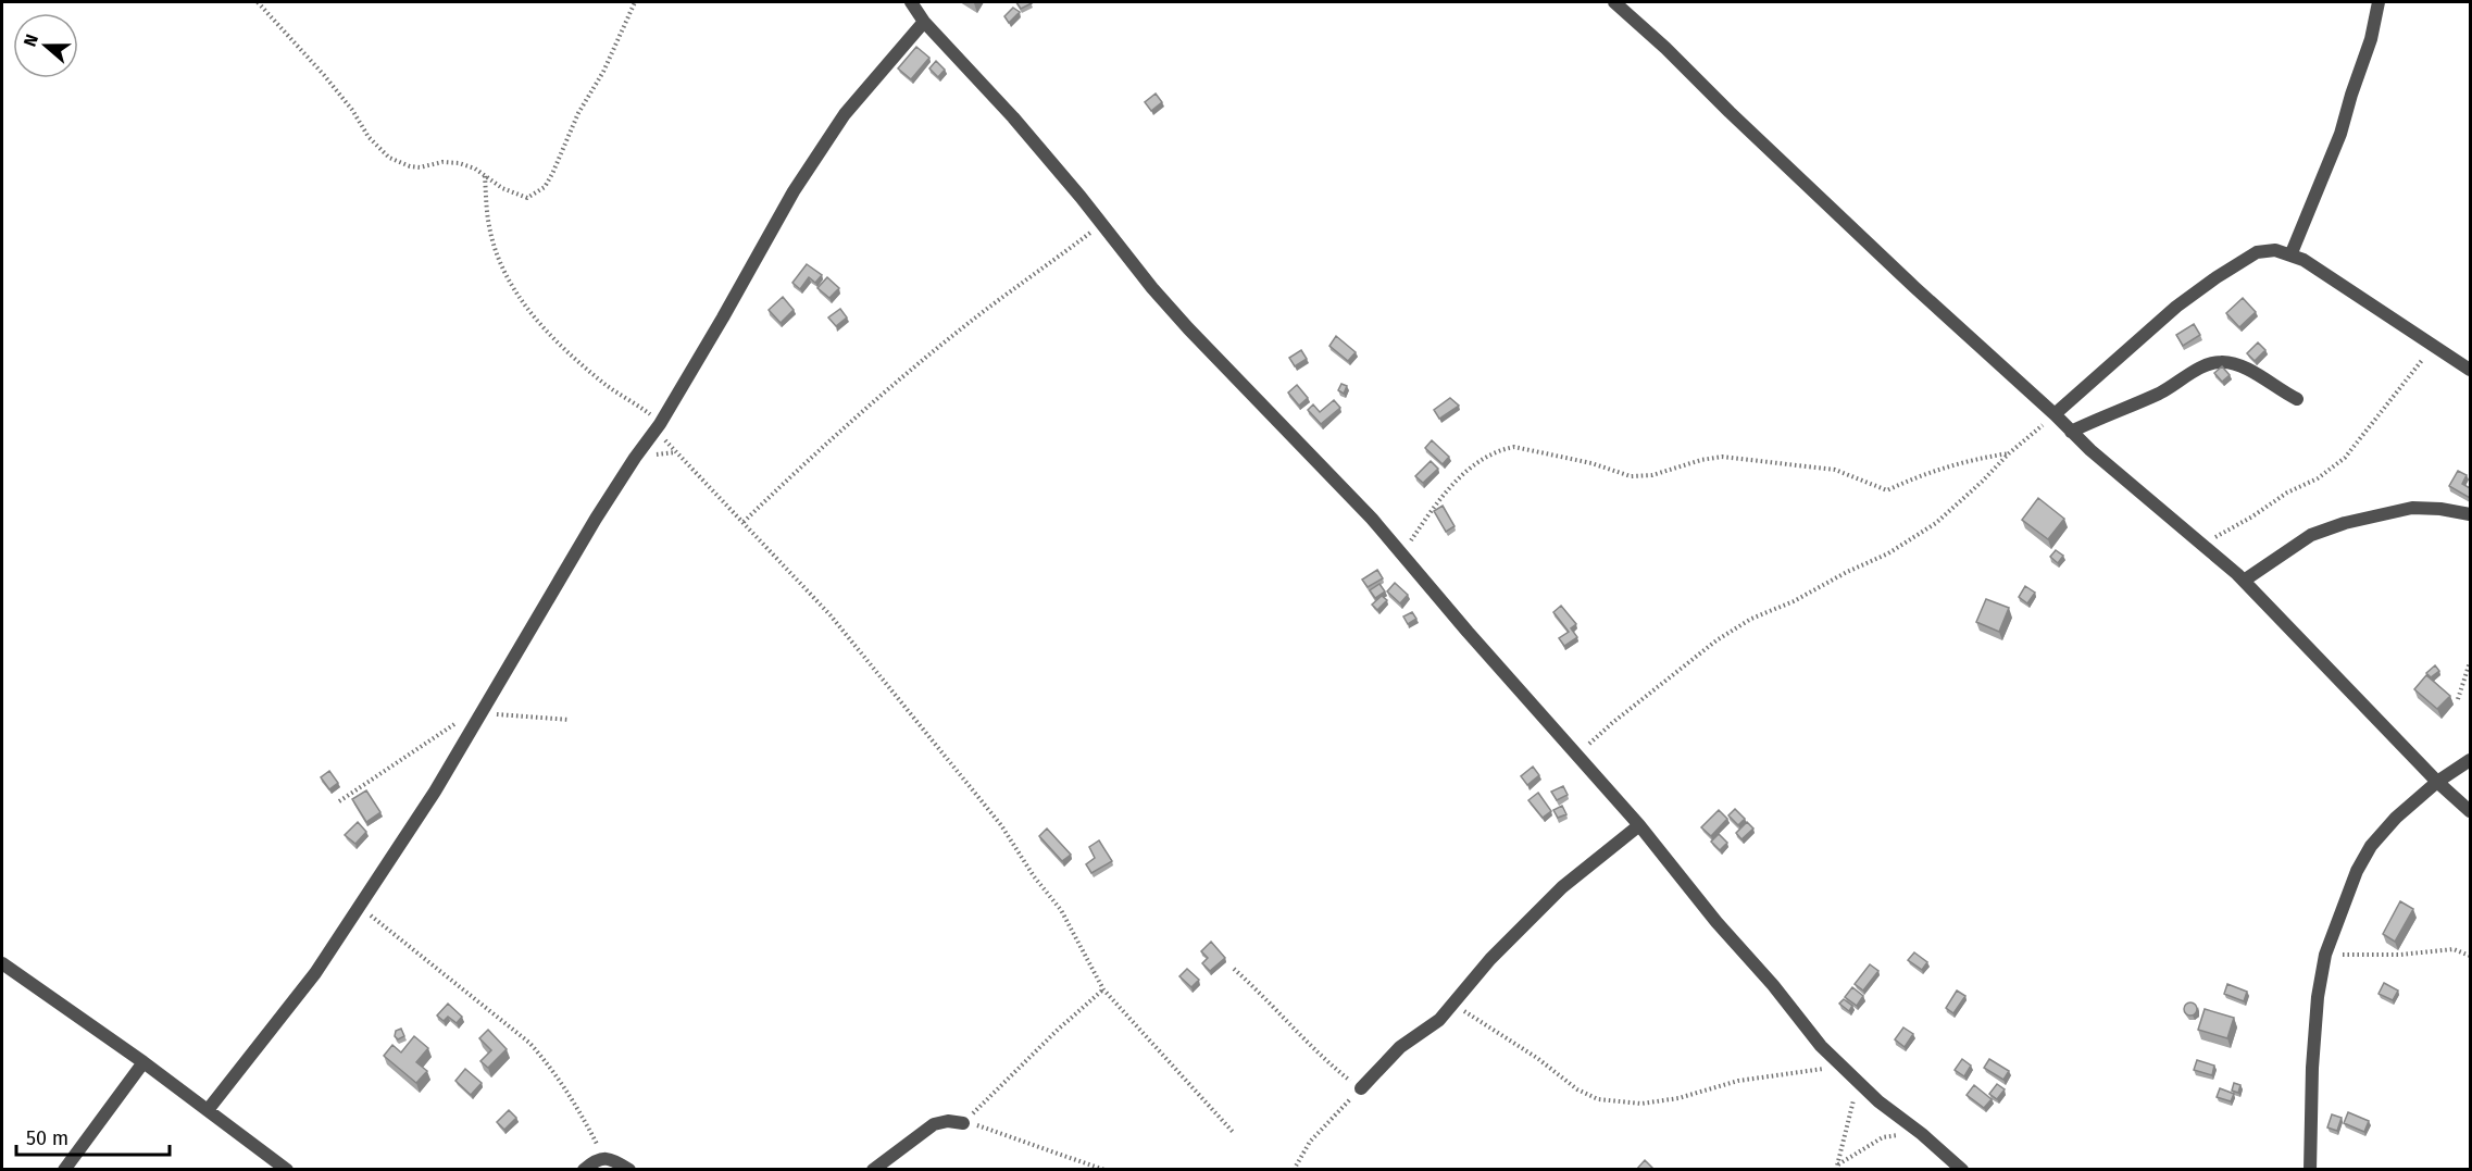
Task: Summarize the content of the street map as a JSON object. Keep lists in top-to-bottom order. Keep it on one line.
{"scale_bar":"50 m","north":"left"}
